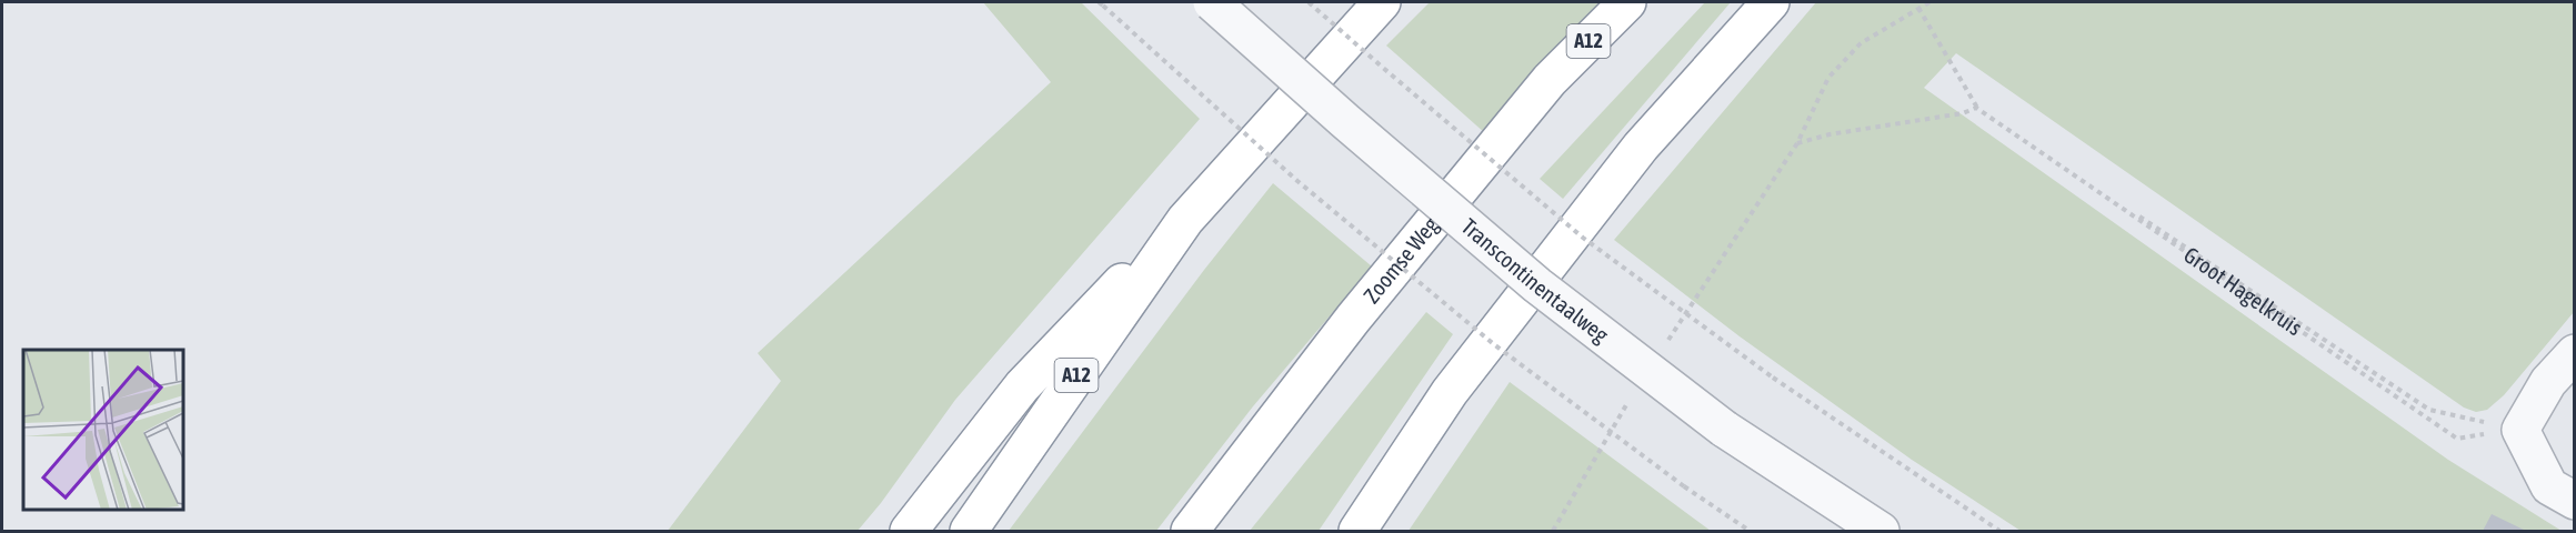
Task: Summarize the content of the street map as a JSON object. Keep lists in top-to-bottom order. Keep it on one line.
{"streets":{"highway":["A12","Zoomse Weg"],"street":["Transcontinentaalweg"],"path":["Groot Hagelkruis"]}}
